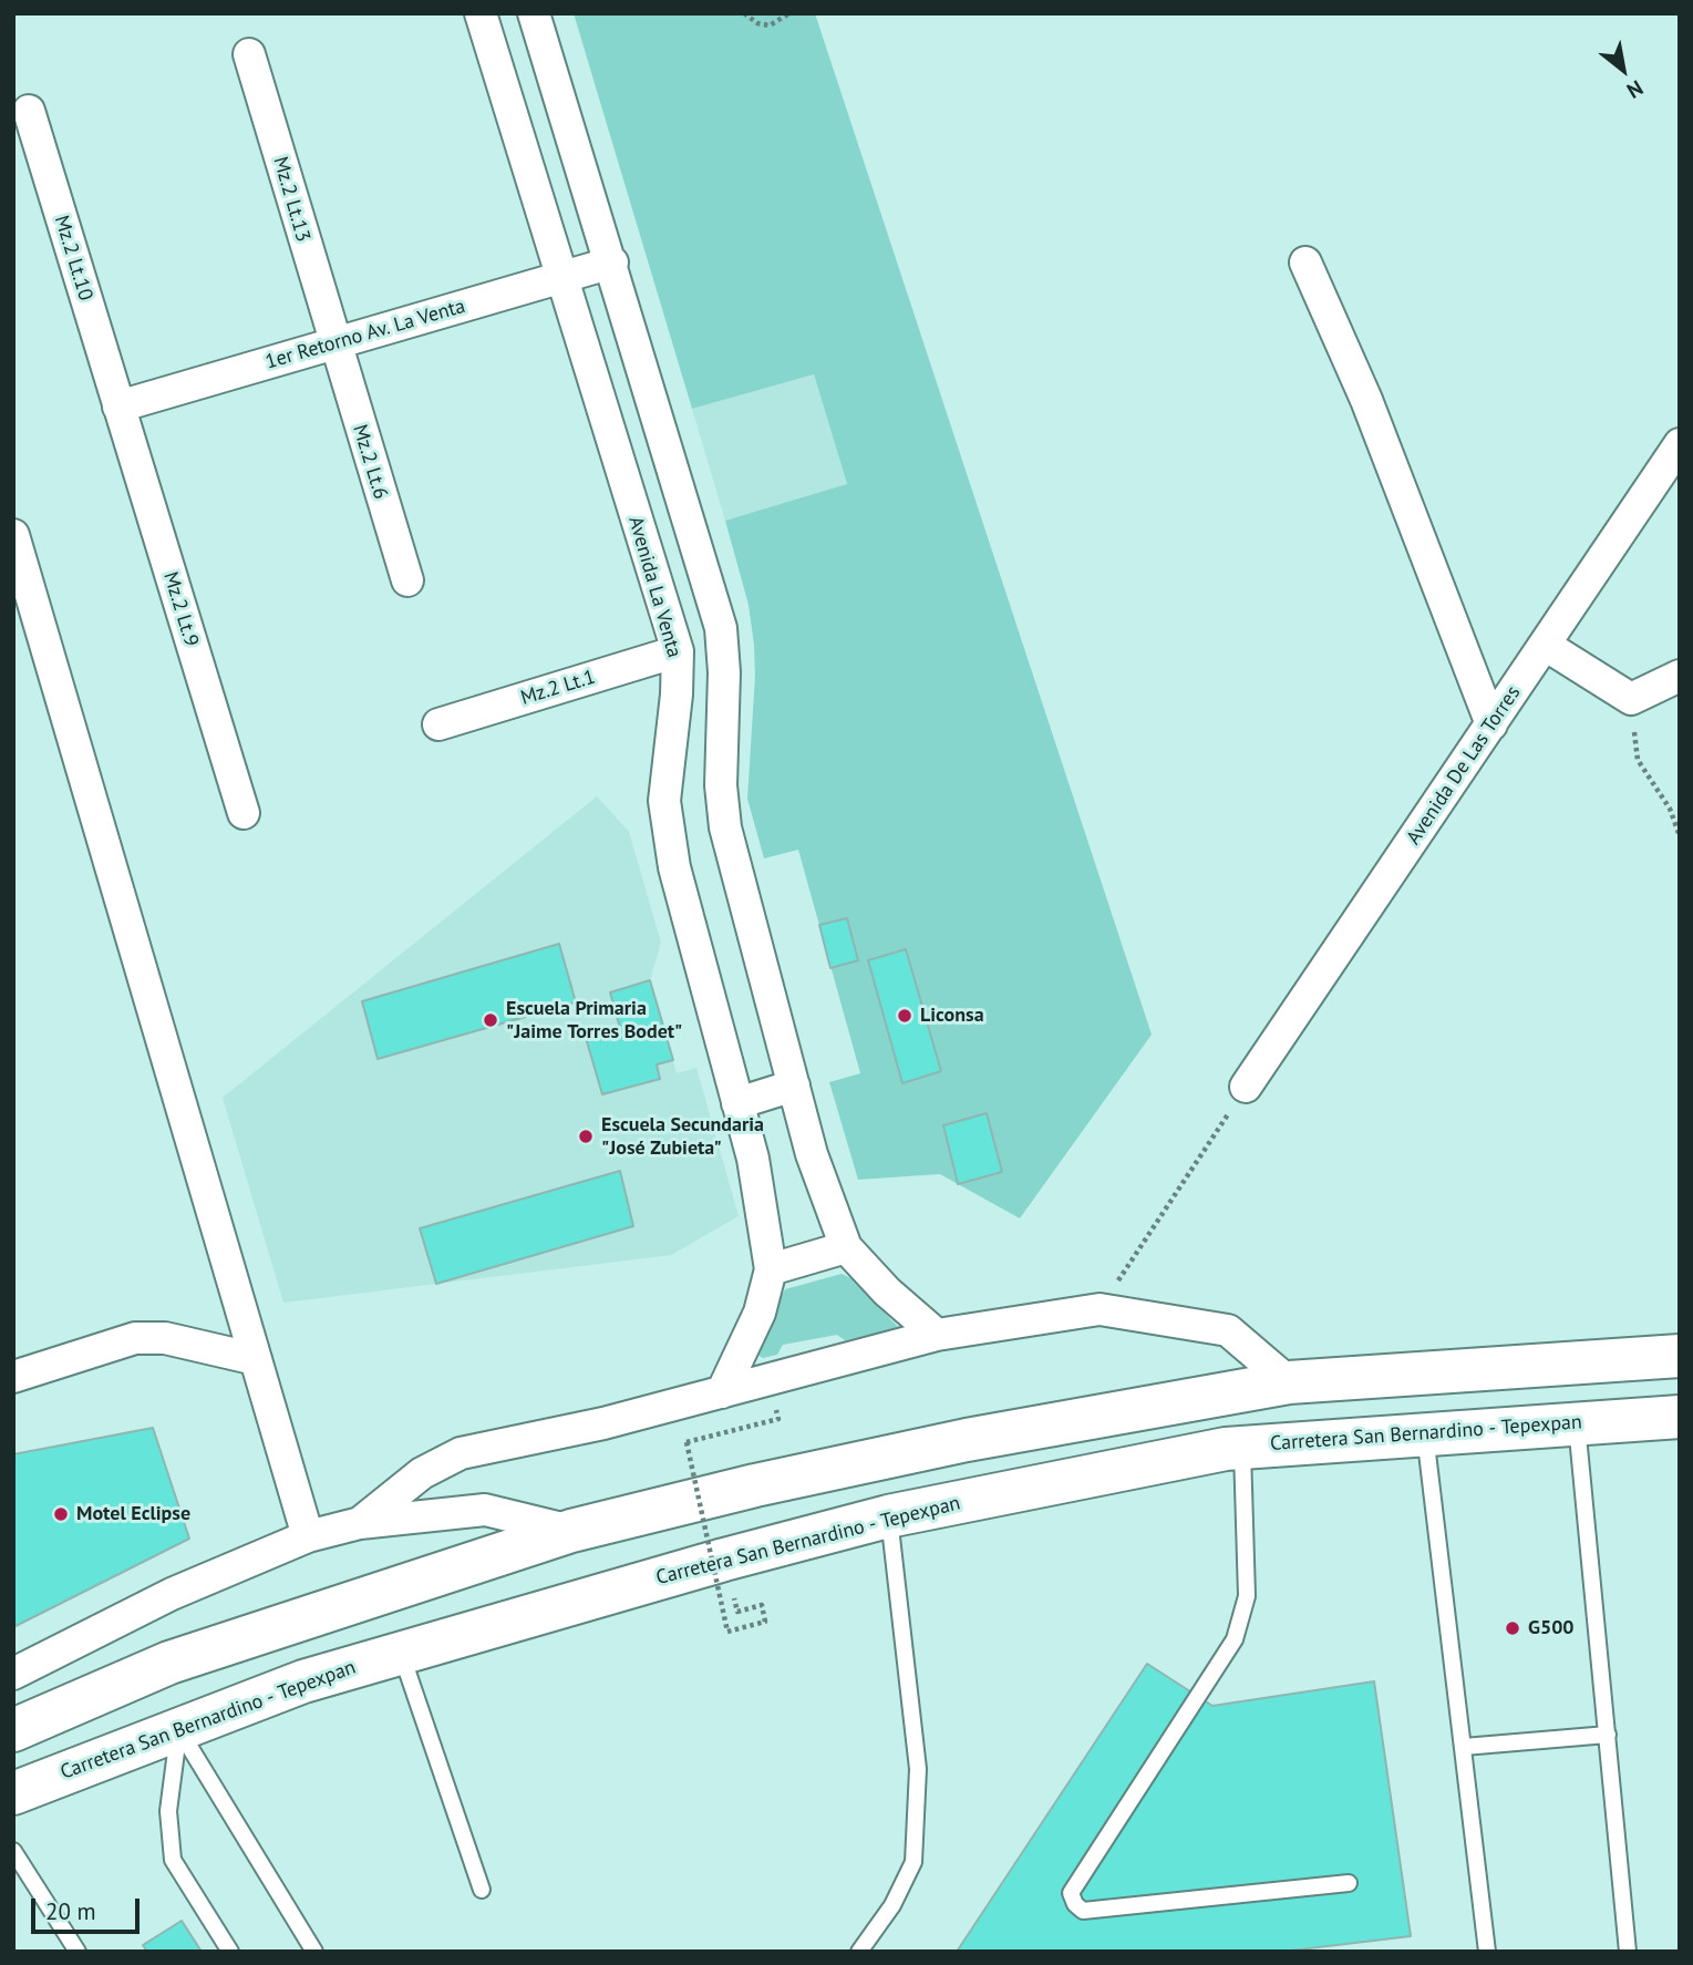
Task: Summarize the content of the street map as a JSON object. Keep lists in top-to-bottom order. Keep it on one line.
{"streets":{"highway":["Carretera San Bernardino - Tepexpan"],"street":["Mz.2 Lt.13","Mz.2 Lt.10","1er Retorno Av. La Venta","Mz.2 Lt.6","Avenida La Venta","Mz.2 Lt.9","Mz.2 Lt.1","Avenida De Las Torres"]},"crossings":[["Mz.2 Lt.13","1er Retorno Av. La Venta"],["Mz.2 Lt.13","Mz.2 Lt.6"],["Mz.2 Lt.10","1er Retorno Av. La Venta"],["Mz.2 Lt.10","Mz.2 Lt.9"],["1er Retorno Av. La Venta","Mz.2 Lt.6"],["1er Retorno Av. La Venta","Avenida La Venta"],["1er Retorno Av. La Venta","Mz.2 Lt.9"],["Avenida La Venta","Mz.2 Lt.1"]],"places":["Liconsa","Escuela Primaria \"Jaime Torres Bodet\"","Escuela Secundaria \"José Zubieta\"","Motel Eclipse","G500"],"scale_bar":"20 m","north":"bottom right"}
